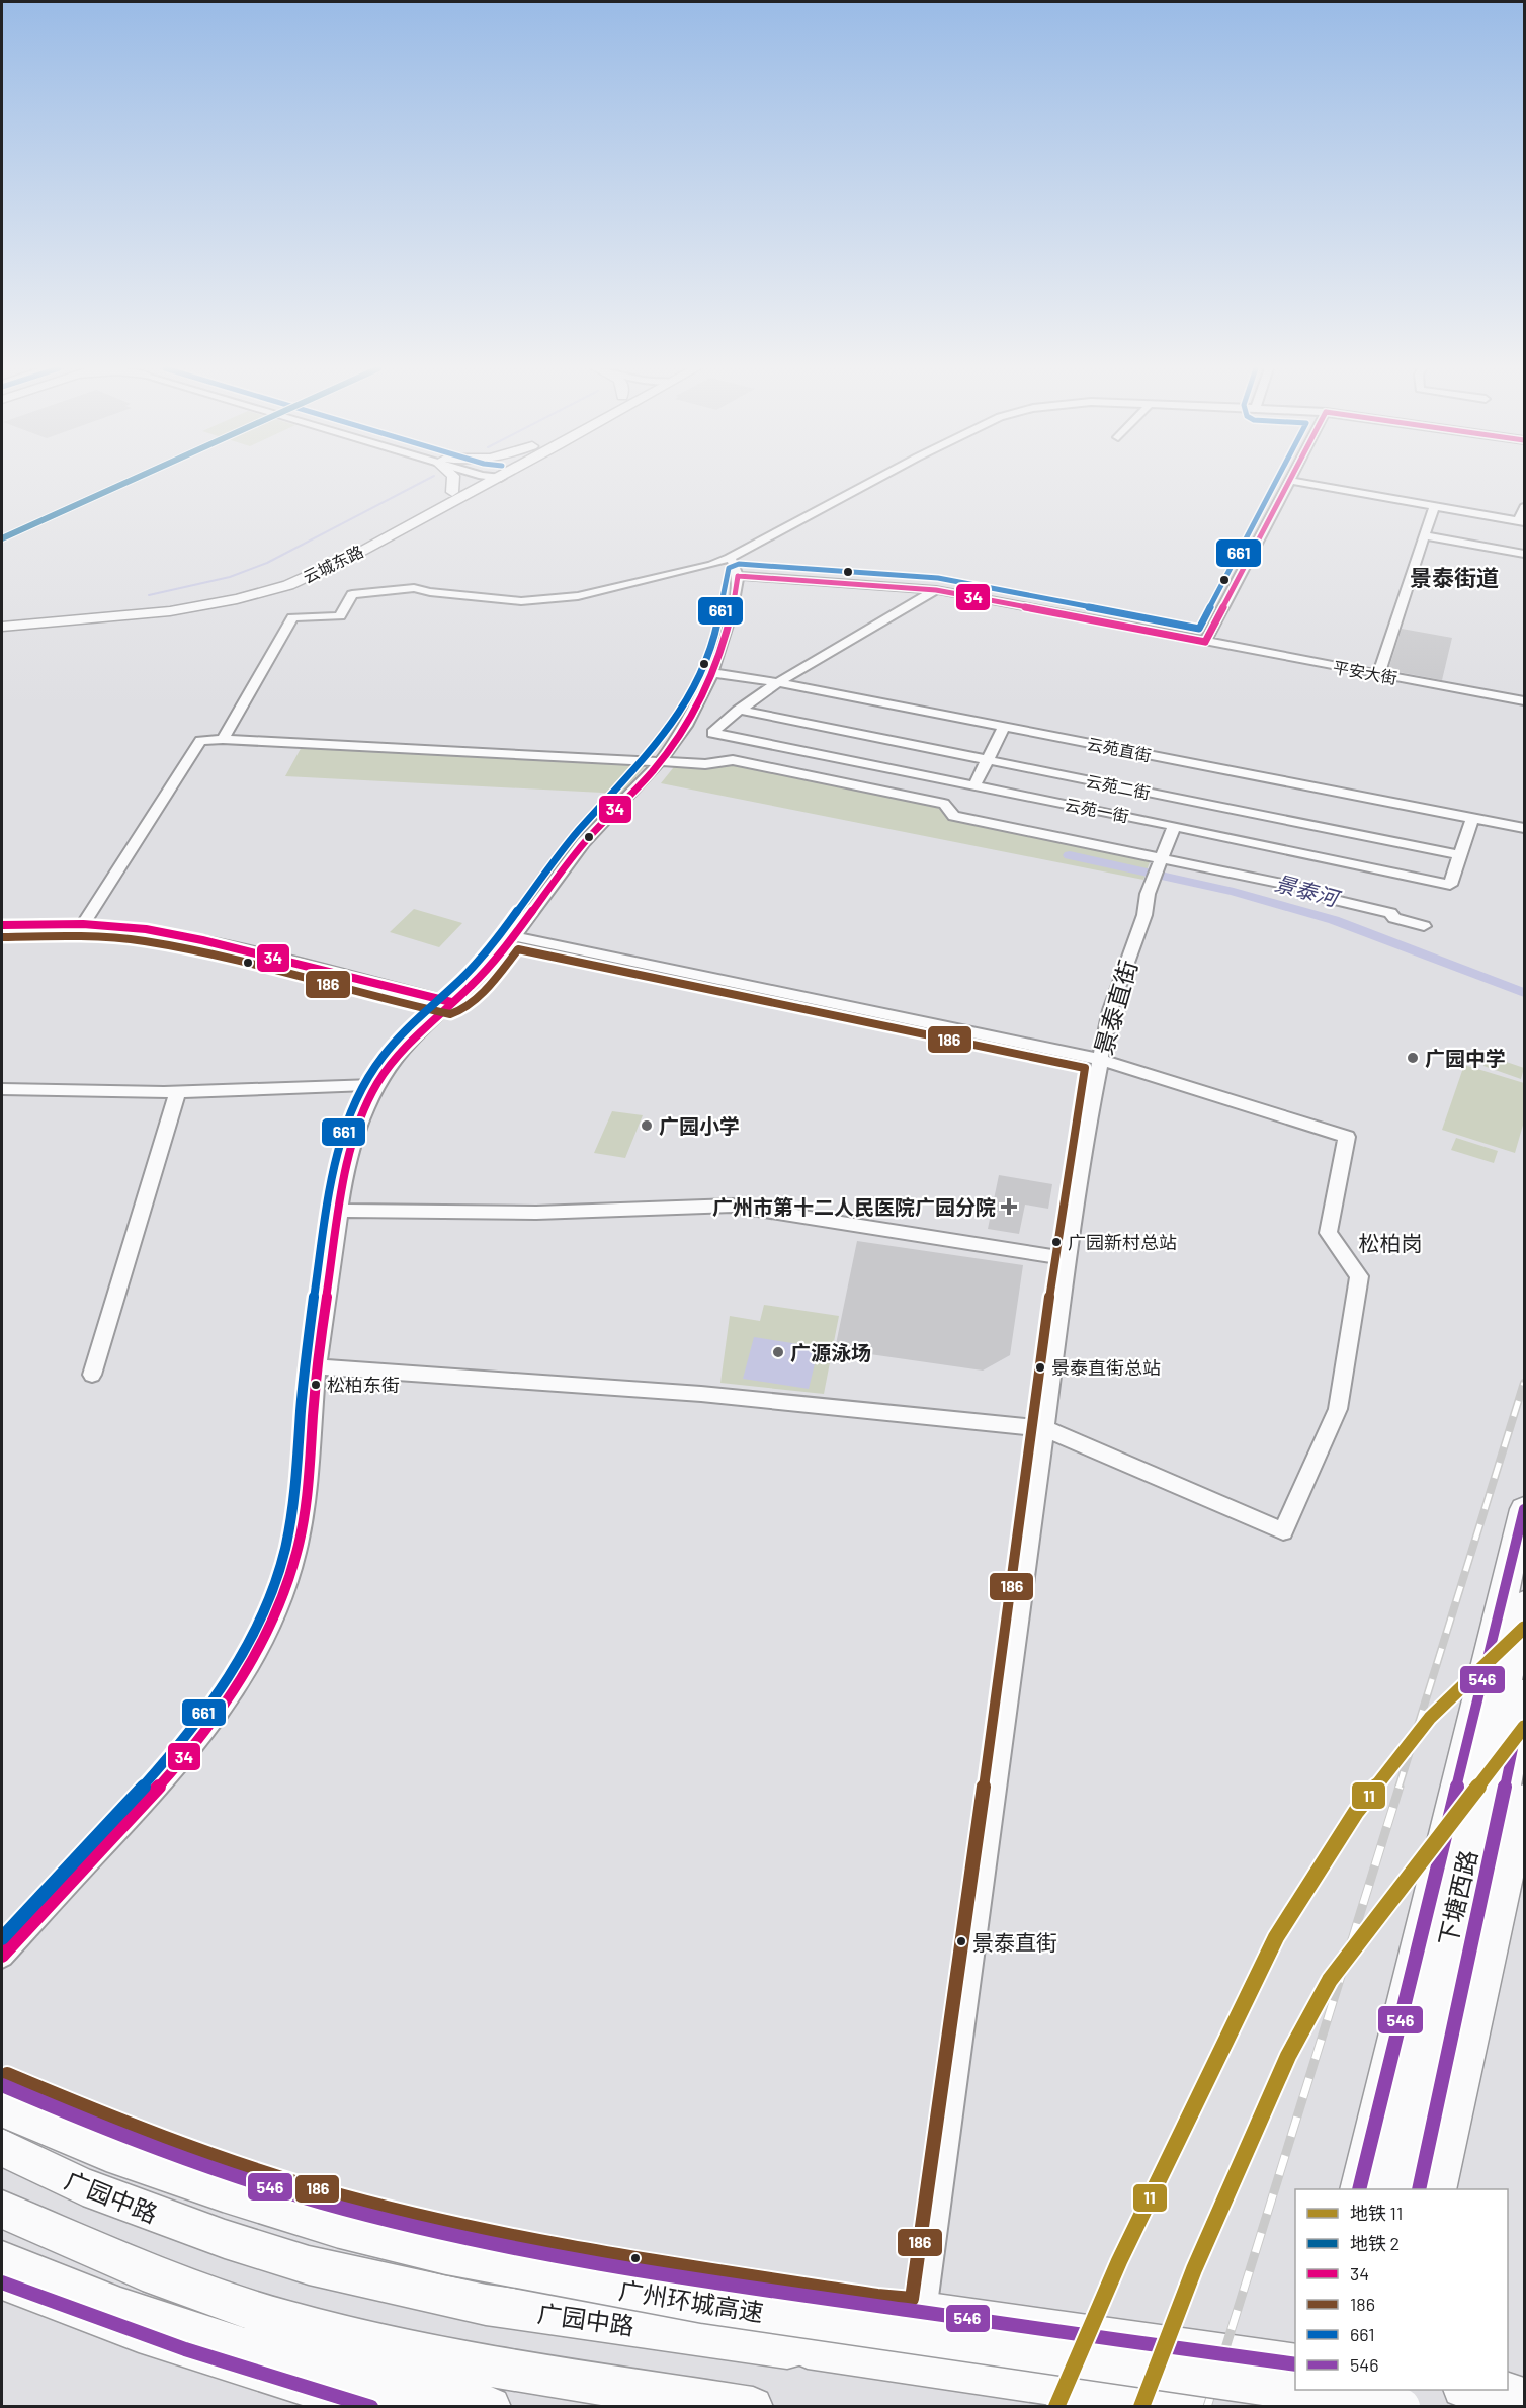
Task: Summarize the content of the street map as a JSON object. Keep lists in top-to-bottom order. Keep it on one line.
{"streets":{"highway":["下塘西路","广园中路","广州环城高速"],"main road":["云城东路"],"street":["平安大街","云苑直街","云苑二街","云苑一街","景泰直街"]},"crossings":[["云苑二街","云苑一街"],["云苑一街","景泰直街"]],"districts":["景泰街道","松柏岗"],"water":["景泰河"],"places":{"other":["广园中学","广园小学","广园新村总站","广源泳场","景泰直街总站","松柏东街","景泰直街"],"health":["广州市第十二人民医院广园分院"]},"lines":["metro line 2","transit line 34","transit line 661","transit line 186","transit line 546","metro line 11"],"legend":["地铁 11","地铁 2","34","186","661","546"]}
